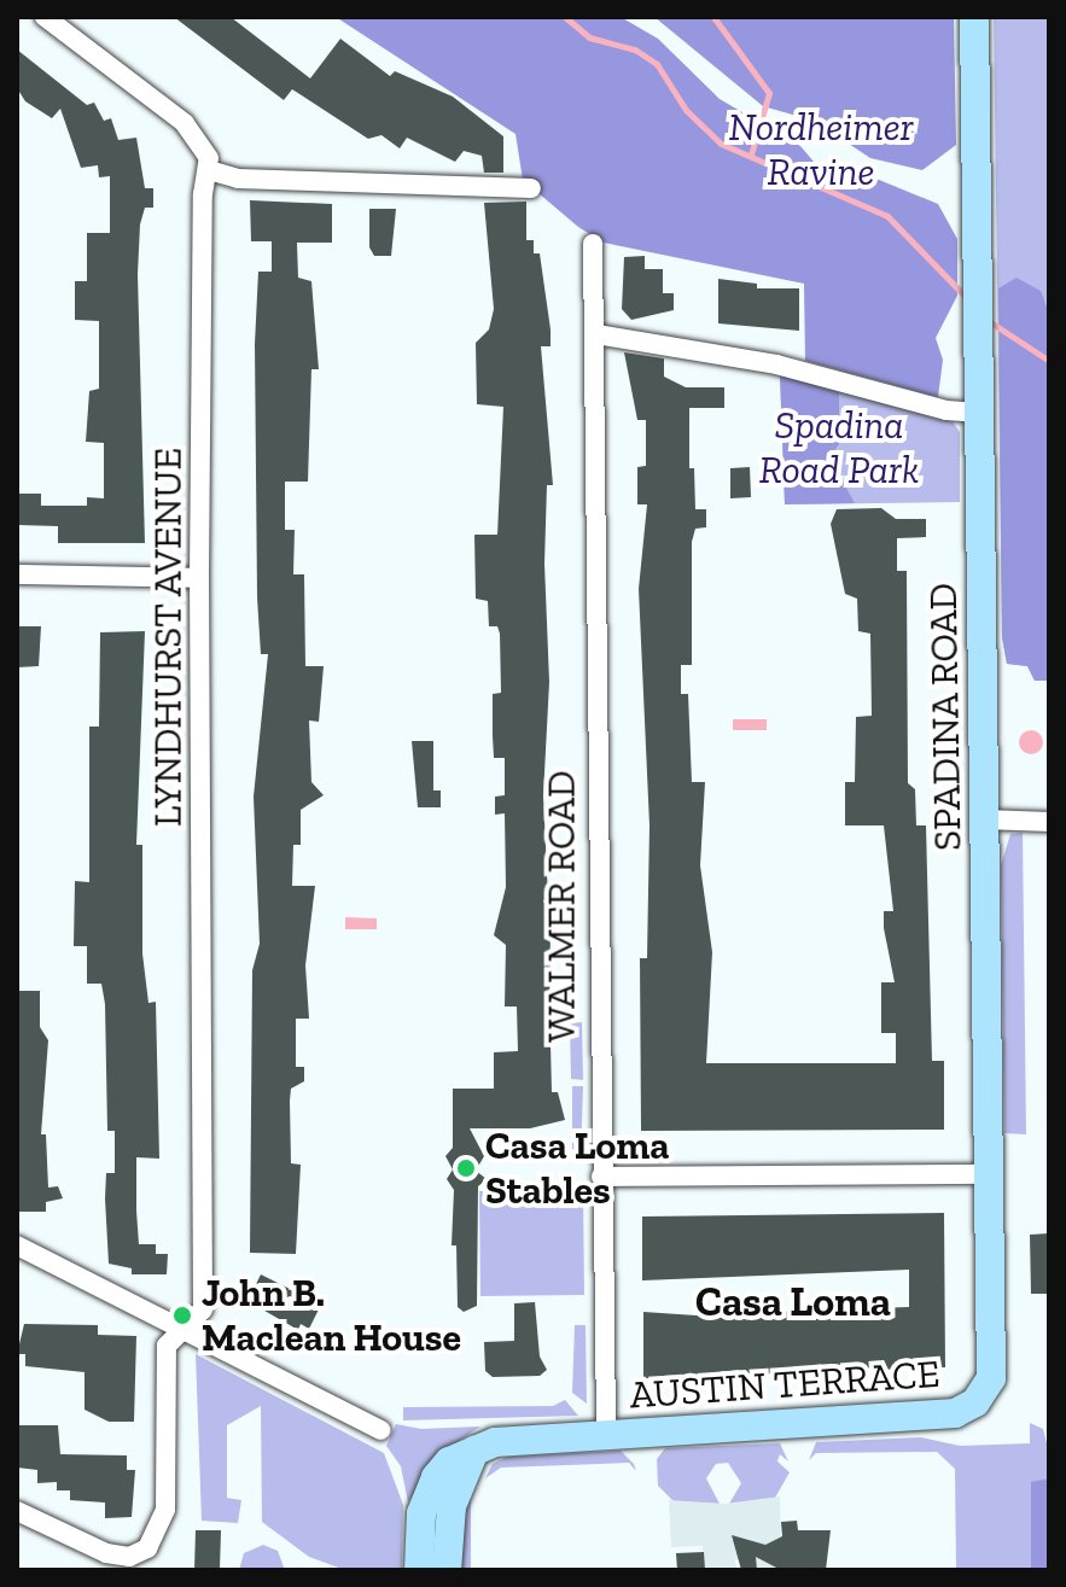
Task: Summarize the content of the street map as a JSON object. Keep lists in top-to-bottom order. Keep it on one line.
{"streets":{"street":["LYNDHURST AVENUE","SPADINA ROAD","WALMER ROAD","AUSTIN TERRACE"]},"crossings":[["SPADINA ROAD","AUSTIN TERRACE"],["WALMER ROAD","AUSTIN TERRACE"]],"districts":["Casa Loma"],"parks":["Nordheimer Ravine","Spadina Road Park"],"places":["Casa Loma Stables","John B. Maclean House"]}
